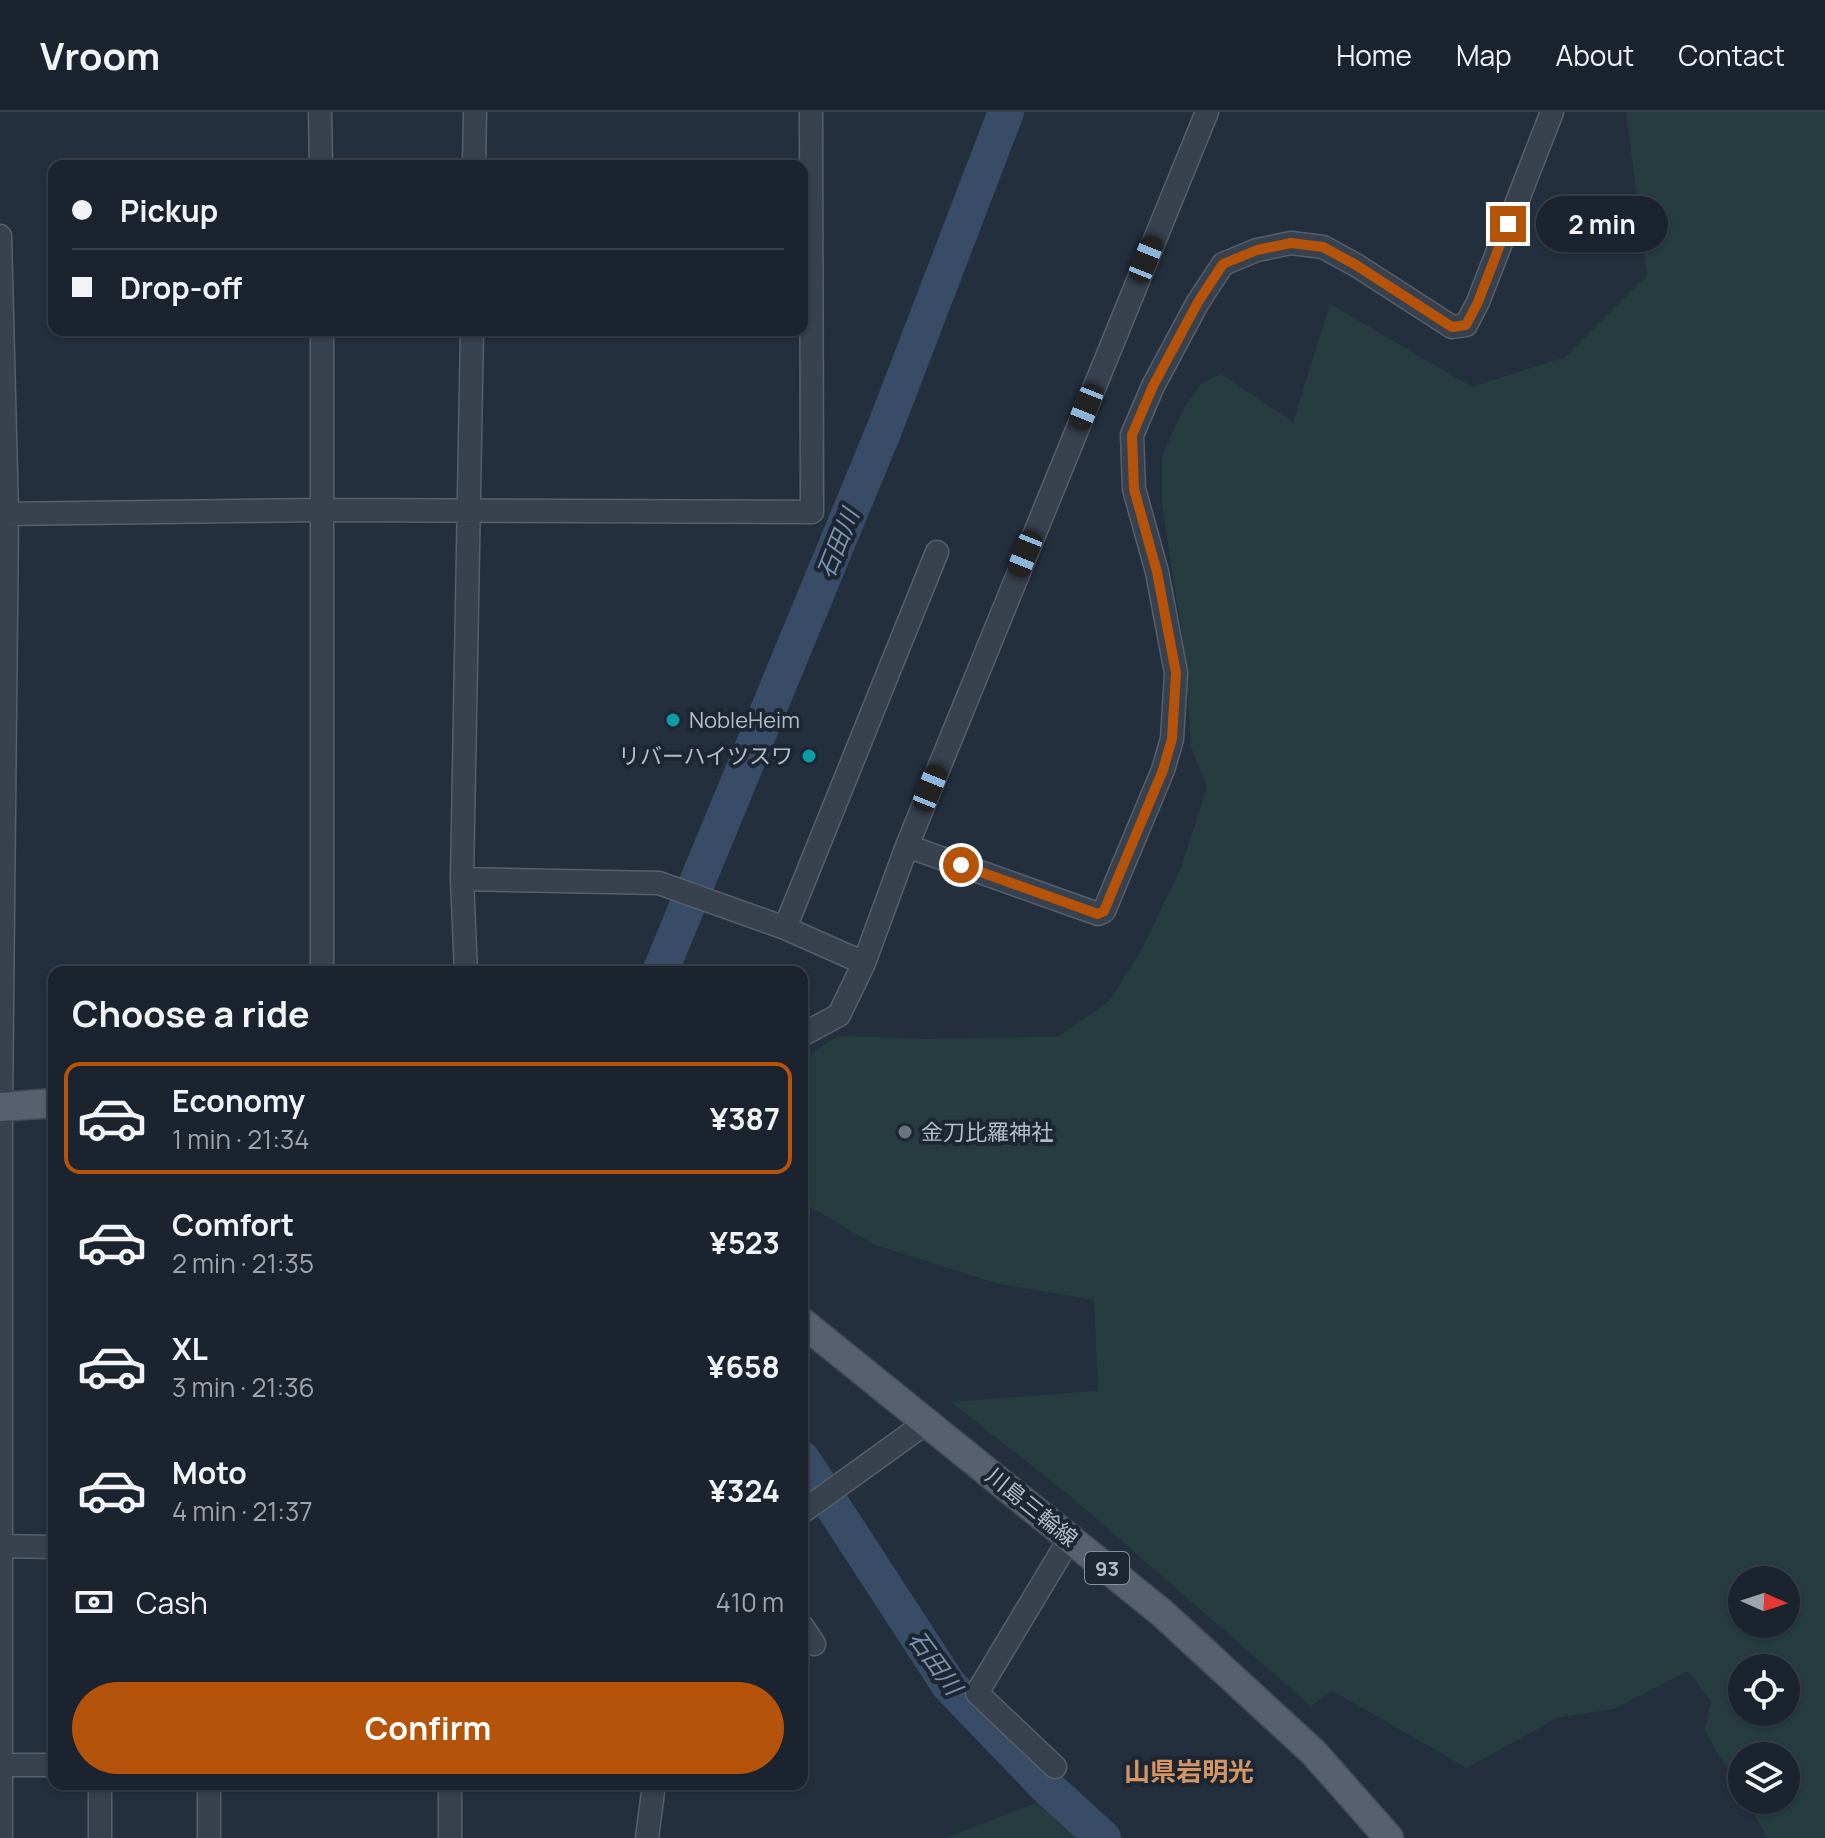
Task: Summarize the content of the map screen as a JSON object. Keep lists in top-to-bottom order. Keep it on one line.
{"streets":{"main road":["川島三輪線","93"]},"districts":["山県岩明光"],"water":["石田川"],"places":["NobleHeim","リバーハイツスワ","金刀比羅神社"],"north":"right","page":{"header":"Vroom","nav":["Home","Map","About","Contact"],"banner":["Pickup","Drop-off"],"bubble":"2 min","heading":"Choose a ride","list":[{"name":"Economy","note":"1 min · 21:34","value":"¥387"},{"name":"Comfort","note":"2 min · 21:35","value":"¥523"},{"name":"XL","note":"3 min · 21:36","value":"¥658"},{"name":"Moto","note":"4 min · 21:37","value":"¥324"}],"pay":["Cash","410 m"],"buttons":"Confirm"}}
